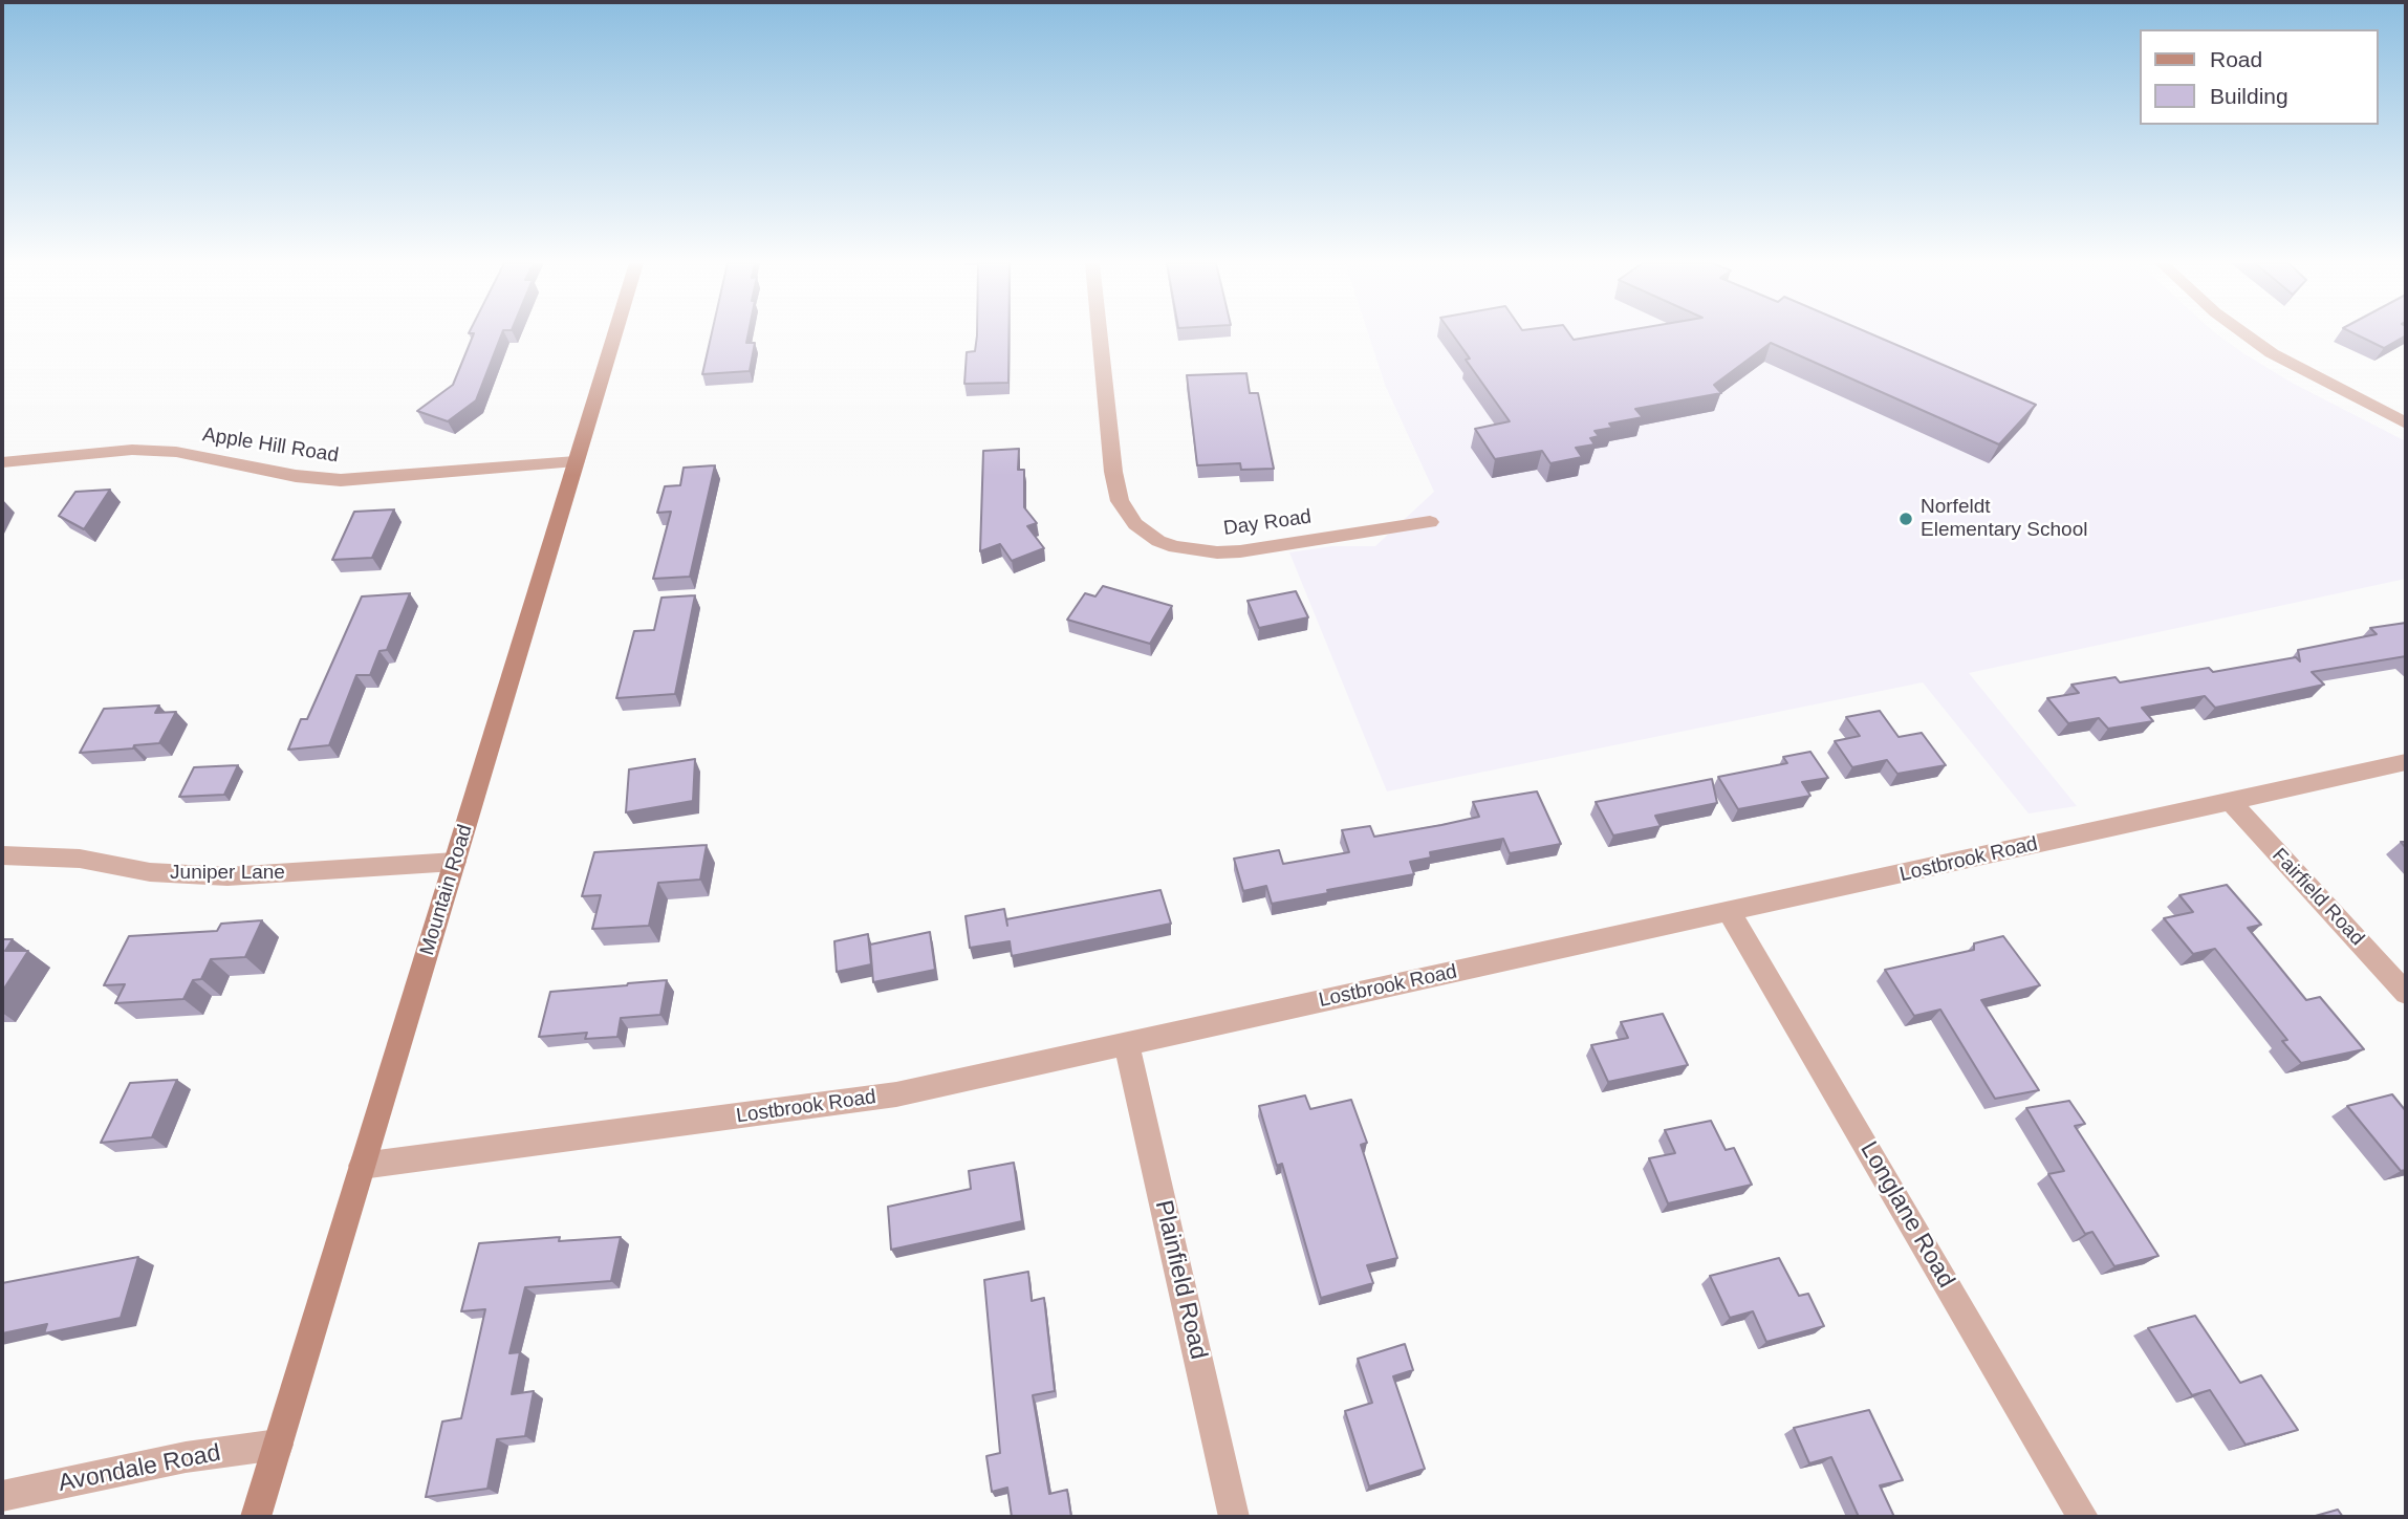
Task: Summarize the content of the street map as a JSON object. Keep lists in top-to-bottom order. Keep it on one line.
{"streets":{"main road":["Mountain Road"],"street":["Apple Hill Road","Day Road","Lostbrook Road","Juniper Lane","Fairfield Road","Longlane Road","Plainfield Road","Avondale Road"]},"crossings":[["Apple Hill Road","Mountain Road"],["Lostbrook Road","Mountain Road"],["Lostbrook Road","Fairfield Road"],["Lostbrook Road","Longlane Road"],["Lostbrook Road","Plainfield Road"],["Juniper Lane","Mountain Road"],["Mountain Road","Avondale Road"]],"places":["Norfeldt Elementary School"],"legend":["Road","Building"]}
